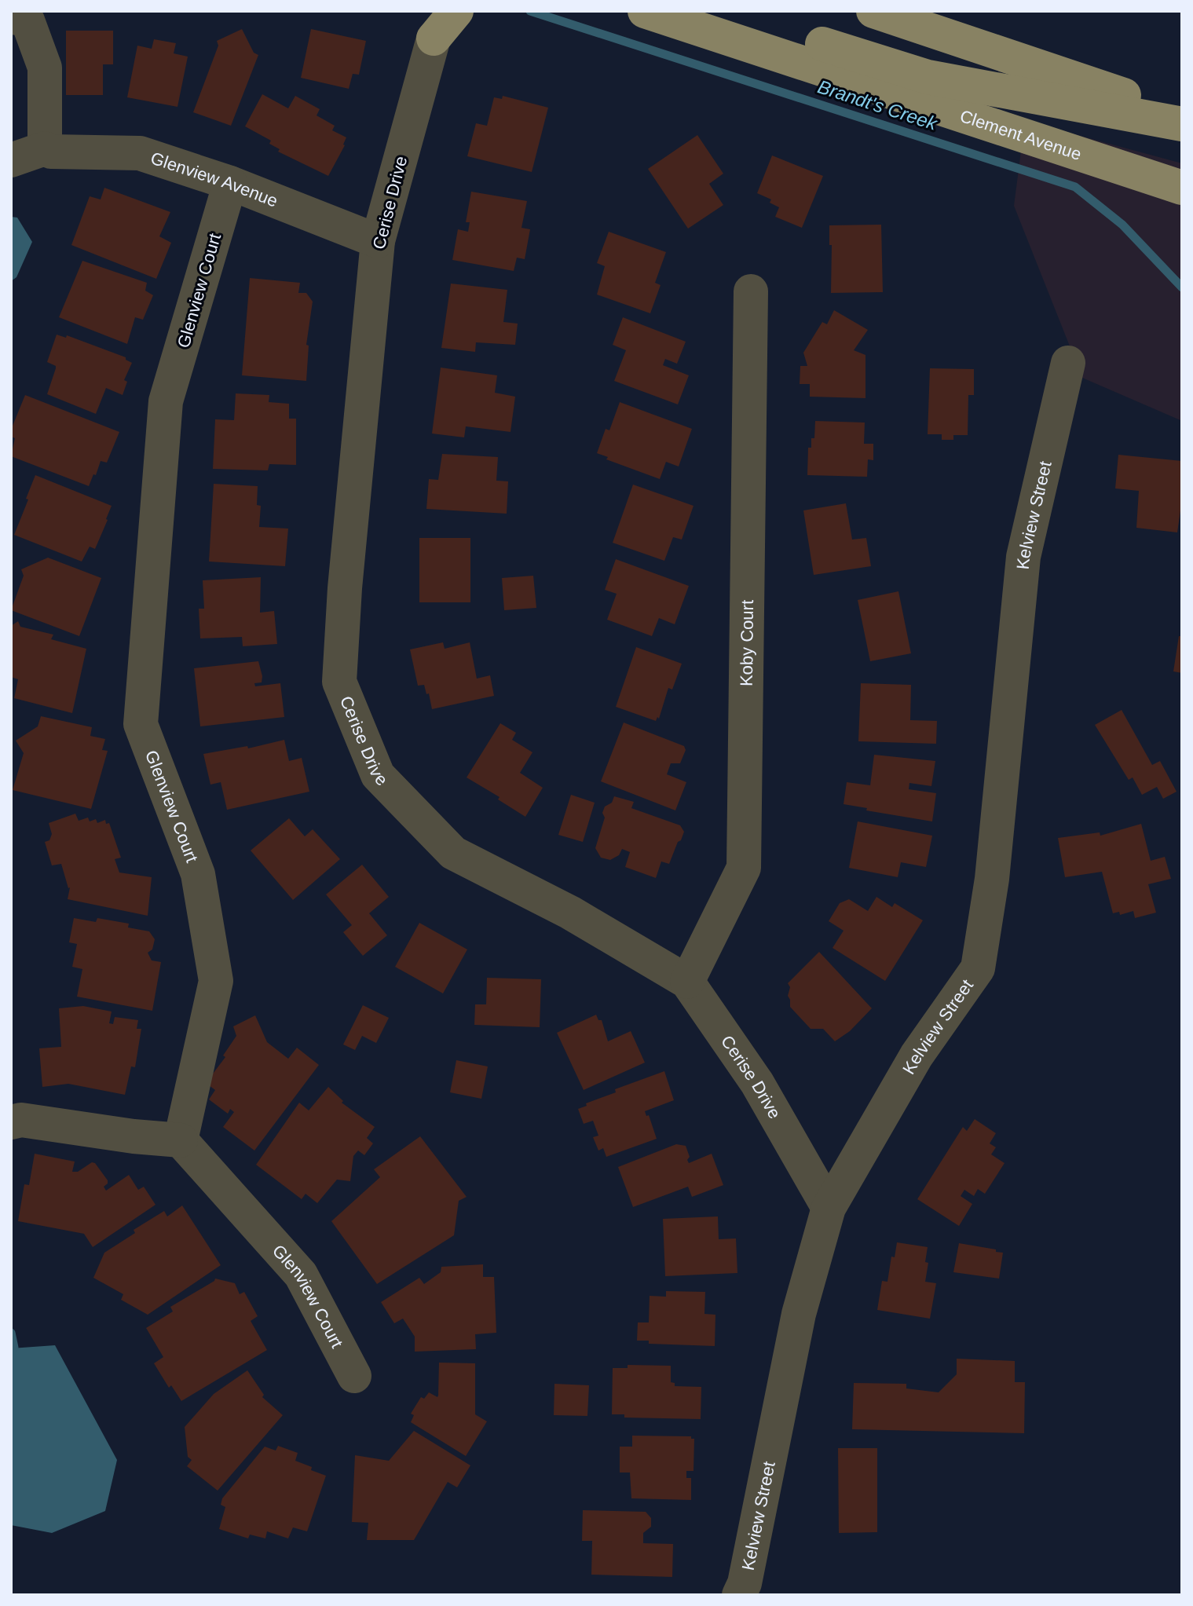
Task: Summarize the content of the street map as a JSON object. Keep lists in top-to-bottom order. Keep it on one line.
{"streets":{"main road":["Clement Avenue"],"street":["Glenview Avenue","Cerise Drive","Glenview Court","Kelview Street","Koby Court"]},"crossings":[["Glenview Avenue","Cerise Drive"],["Glenview Avenue","Glenview Court"],["Cerise Drive","Kelview Street"],["Cerise Drive","Koby Court"]],"water":["Brandt's Creek"]}
